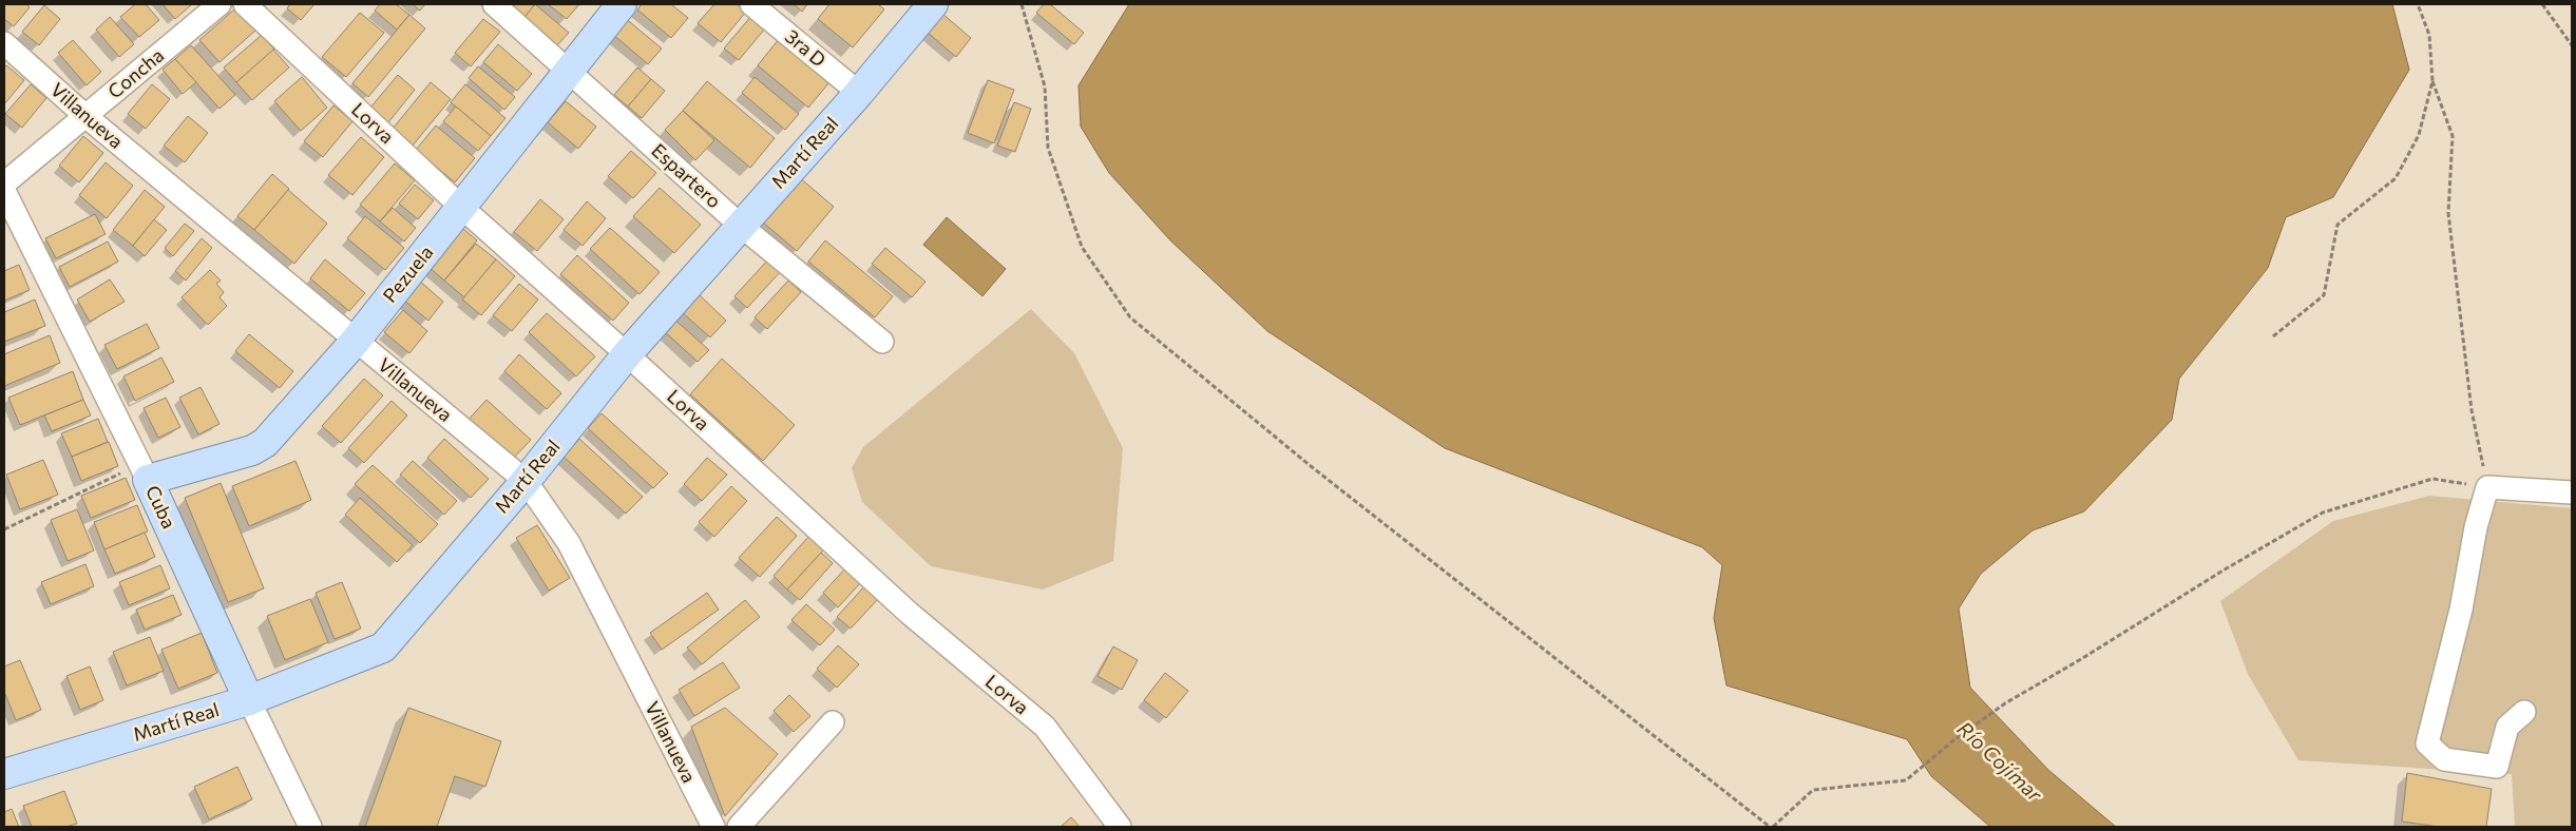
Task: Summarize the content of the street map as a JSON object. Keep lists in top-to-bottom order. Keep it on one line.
{"streets":{"main road":["Martí Real","Pezuela","Cuba"],"street":["3ra D","Concha","Villanueva","Lorva","Espartero"]},"crossings":[["3ra D","Martí Real"],["Concha","Villanueva"],["Villanueva","Martí Real"],["Villanueva","Pezuela"],["Lorva","Martí Real"],["Lorva","Pezuela"],["Martí Real","Espartero"],["Martí Real","Cuba"],["Espartero","Pezuela"],["Pezuela","Cuba"]],"water":["Río Cojímar"]}
